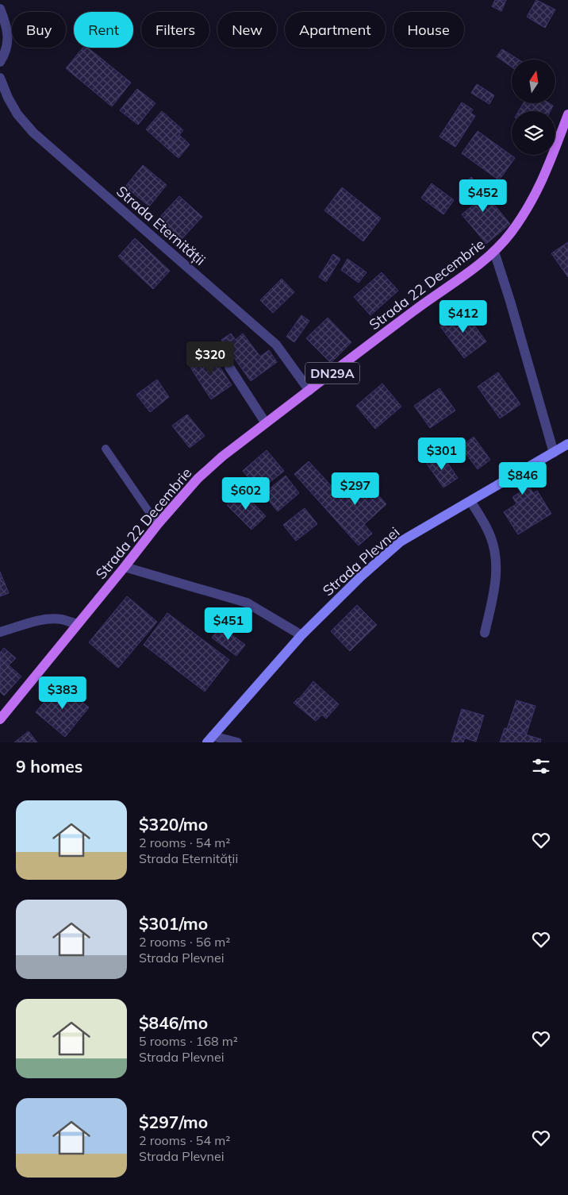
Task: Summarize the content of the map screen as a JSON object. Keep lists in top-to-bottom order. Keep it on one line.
{"streets":{"main road":["Strada 22 Decembrie","DN29A"],"street":["Strada Eternității","Strada Plevnei"]},"crossings":[["Strada Eternității","Strada 22 Decembrie"]],"north":"top","page":{"chip":["Buy","Rent","Filters","New","Apartment","House"],"price":["$452","$412","$320","$301","$846","$297","$602","$451","$383"],"heading":"9 homes","list":[{"name":"$320/mo","note":"2 rooms · 54 m² · Strada Eternității"},{"name":"$301/mo","note":"2 rooms · 56 m² · Strada Plevnei"},{"name":"$846/mo","note":"5 rooms · 168 m² · Strada Plevnei"},{"name":"$297/mo","note":"2 rooms · 54 m² · Strada Plevnei"}]}}
